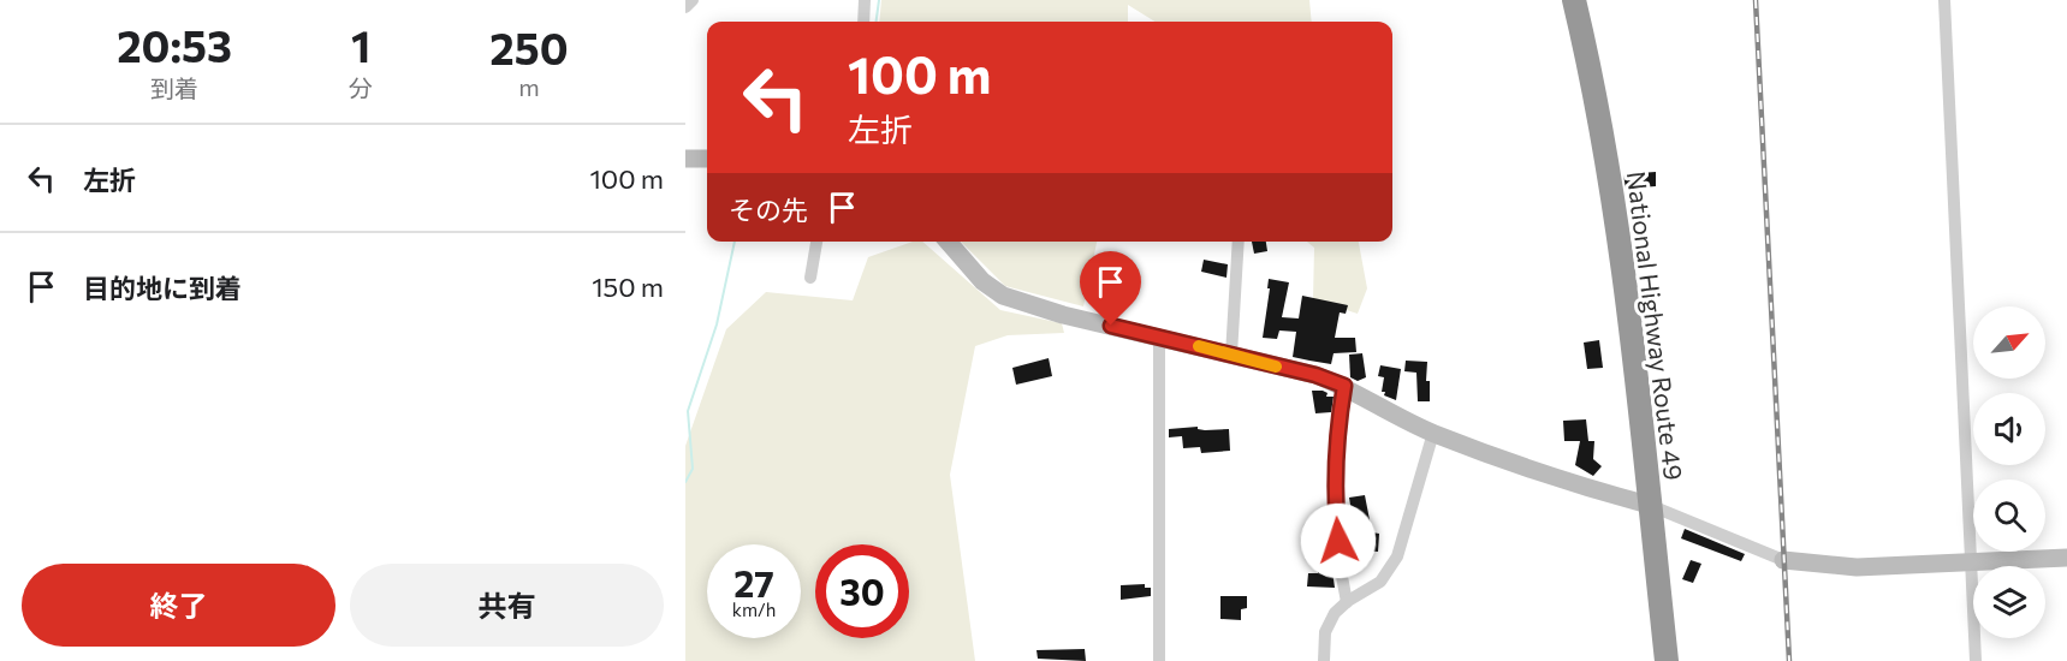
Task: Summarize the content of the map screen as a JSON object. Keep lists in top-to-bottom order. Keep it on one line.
{"streets":{"highway":["National Highway Route 49"]},"north":"top right","page":{"eta":["20:53","到着","1","分","250","m"],"turn":["100 m","左折"],"list":[{"name":"左折","value":"100 m"},{"name":"目的地に到着","value":"150 m"}],"then":"その先","speed":"27 km/h","limit":"30","buttons":["終了","共有"]}}
